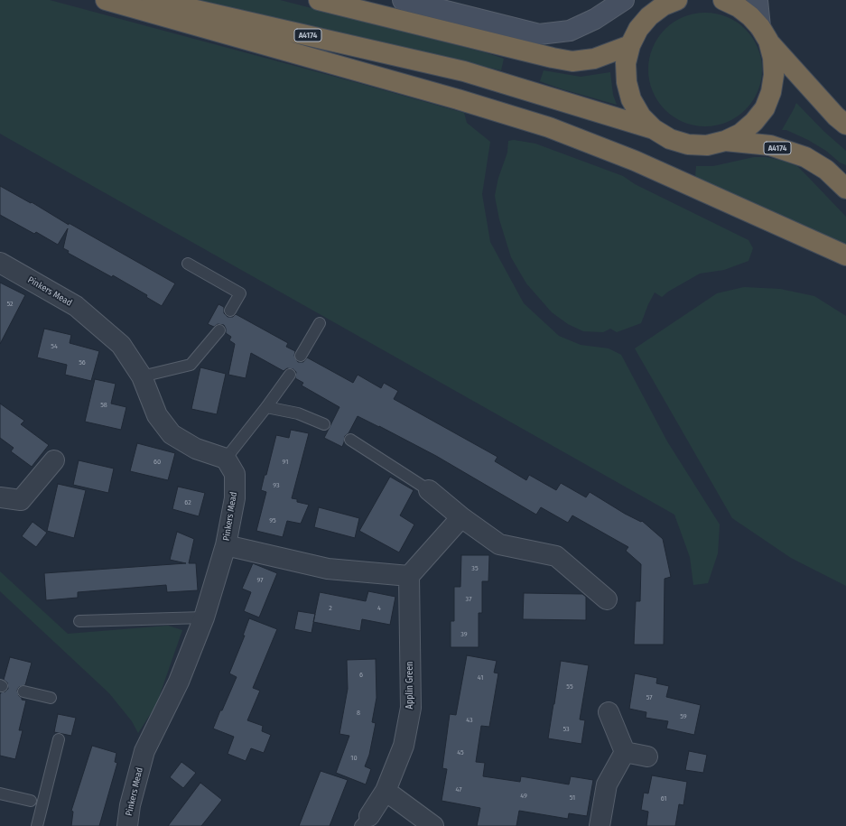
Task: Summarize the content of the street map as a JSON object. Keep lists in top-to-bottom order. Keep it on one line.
{"streets":{"highway":["A4174"],"street":["Pinkers Mead","Applin Green"]},"house_numbers":["52","54","56","58","60","91","93","62","95","35","97","37","2","4","39","6","41","55","57","8","59","43","53","45","10","47","49","51","61"]}
